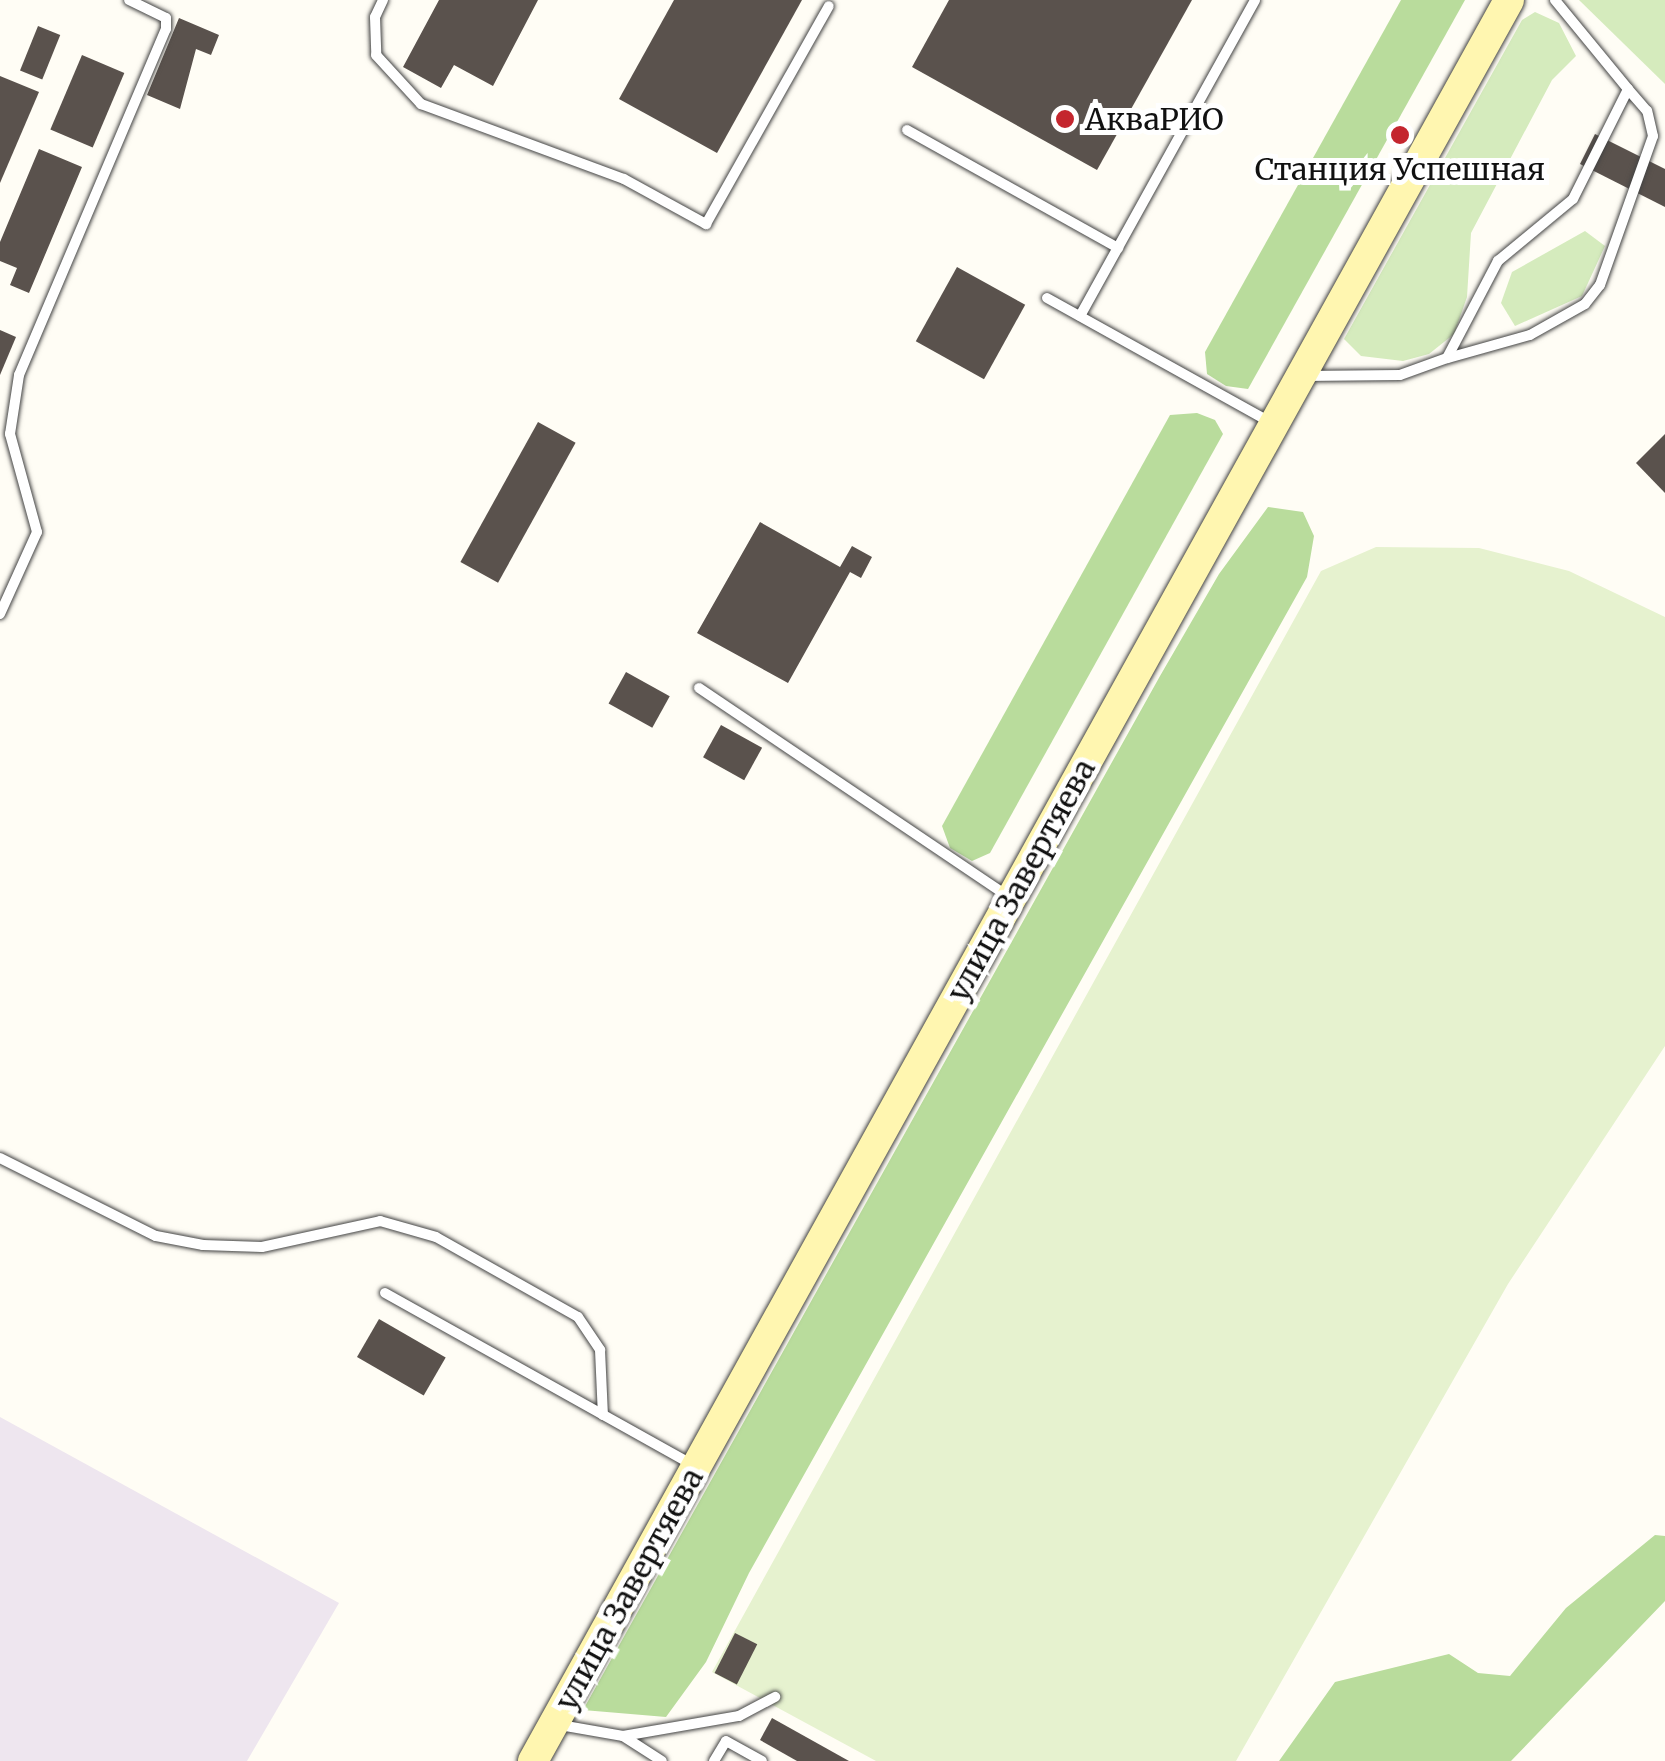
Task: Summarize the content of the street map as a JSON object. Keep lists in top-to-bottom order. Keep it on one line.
{"streets":{"main road":["улица Завертяева"]},"places":["АкваРИО","Станция Успешная"]}
